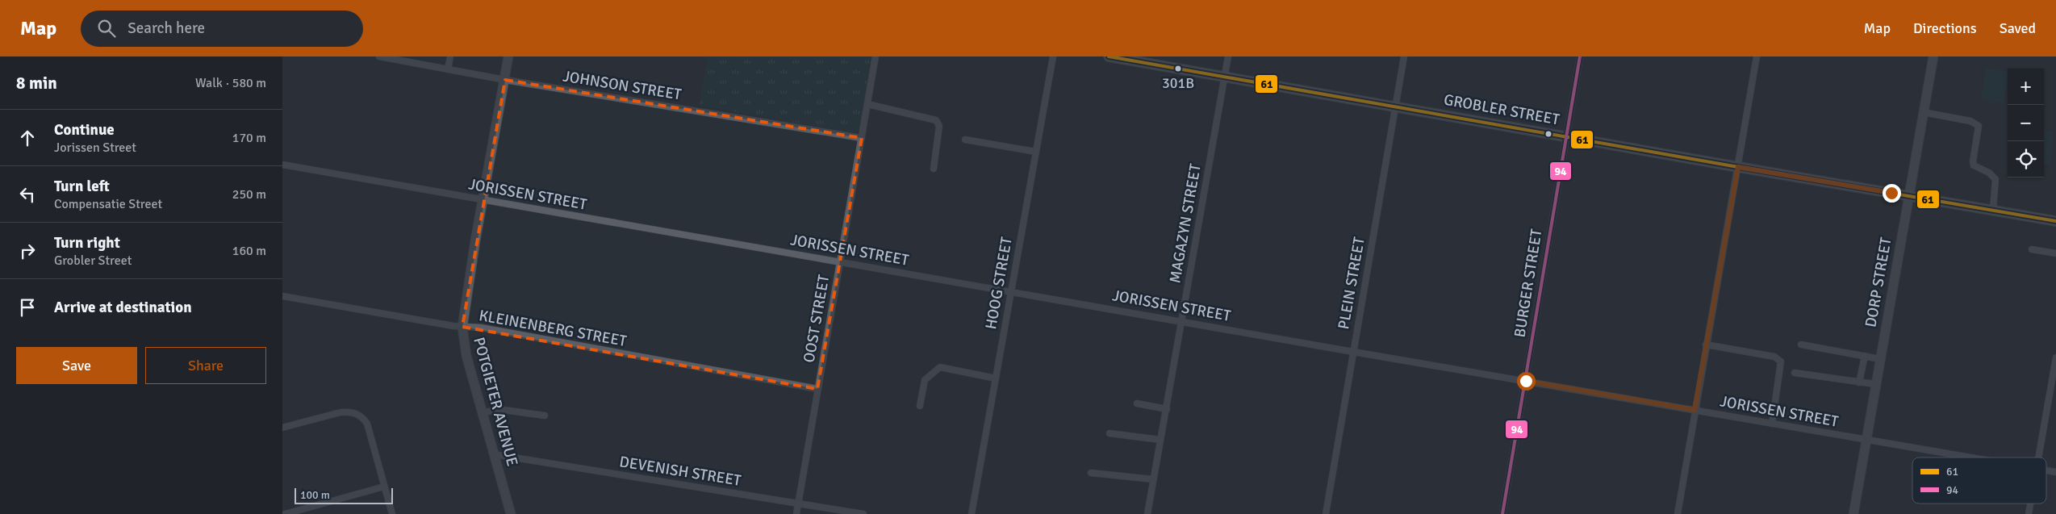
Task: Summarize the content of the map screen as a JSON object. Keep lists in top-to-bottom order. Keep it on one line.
{"streets":{"main road":["GROBLER STREET"],"street":["JOHNSON STREET","JORISSEN STREET","MAGAZYN STREET","DORP STREET","HOOG STREET","PLEIN STREET","BURGER STREET","OOST STREET","KLEINENBERG STREET","POTGIETER AVENUE","DEVENISH STREET"]},"crossings":[["JOHNSON STREET","OOST STREET"],["JOHNSON STREET","POTGIETER AVENUE"],["GROBLER STREET","MAGAZYN STREET"],["GROBLER STREET","DORP STREET"],["GROBLER STREET","PLEIN STREET"],["GROBLER STREET","BURGER STREET"],["JORISSEN STREET","MAGAZYN STREET"],["JORISSEN STREET","DORP STREET"],["JORISSEN STREET","HOOG STREET"],["JORISSEN STREET","PLEIN STREET"],["JORISSEN STREET","BURGER STREET"],["JORISSEN STREET","OOST STREET"],["JORISSEN STREET","POTGIETER AVENUE"],["OOST STREET","KLEINENBERG STREET"],["OOST STREET","DEVENISH STREET"],["KLEINENBERG STREET","POTGIETER AVENUE"],["POTGIETER AVENUE","DEVENISH STREET"]],"places":["301B"],"lines":["transit line 61","transit line 94"],"legend":["61","94"],"scale_bar":"100 m","page":{"header":"Map","search":"Search here","nav":["Map","Directions","Saved"],"heading":["8 min","Walk · 580 m"],"map_buttons":["+","−"],"list":[["Continue","Jorissen Street","170 m"],["Turn left","Compensatie Street","250 m"],["Turn right","Grobler Street","160 m"],"Arrive at destination"],"buttons":["Save","Share"],"scale":"100 m"}}
